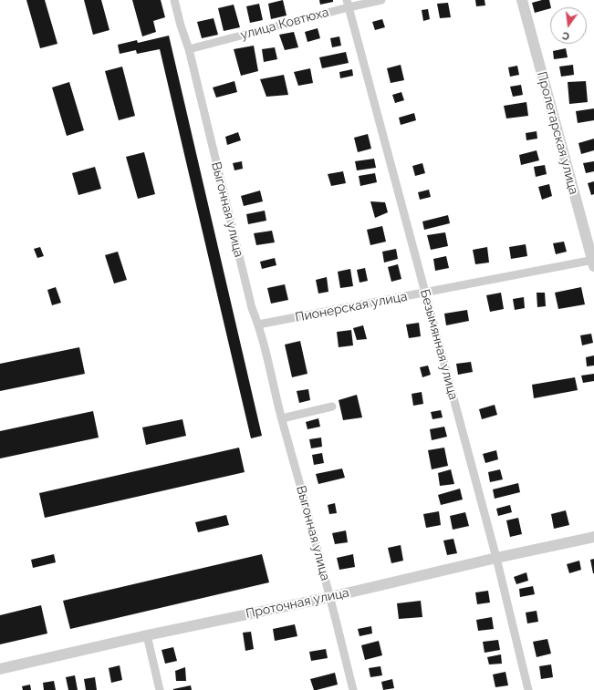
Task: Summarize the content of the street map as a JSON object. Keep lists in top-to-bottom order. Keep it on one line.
{"streets":{"street":["улица Ковтюха","Пролетарская улица","Выгонная улица","Пионерская улица","Безымянная улица","Проточная улица"]},"crossings":[["улица Ковтюха","Выгонная улица"],["улица Ковтюха","Безымянная улица"],["Пролетарская улица","Пионерская улица"],["Выгонная улица","Пионерская улица"],["Выгонная улица","Проточная улица"],["Пионерская улица","Безымянная улица"],["Безымянная улица","Проточная улица"]],"north":"bottom"}
